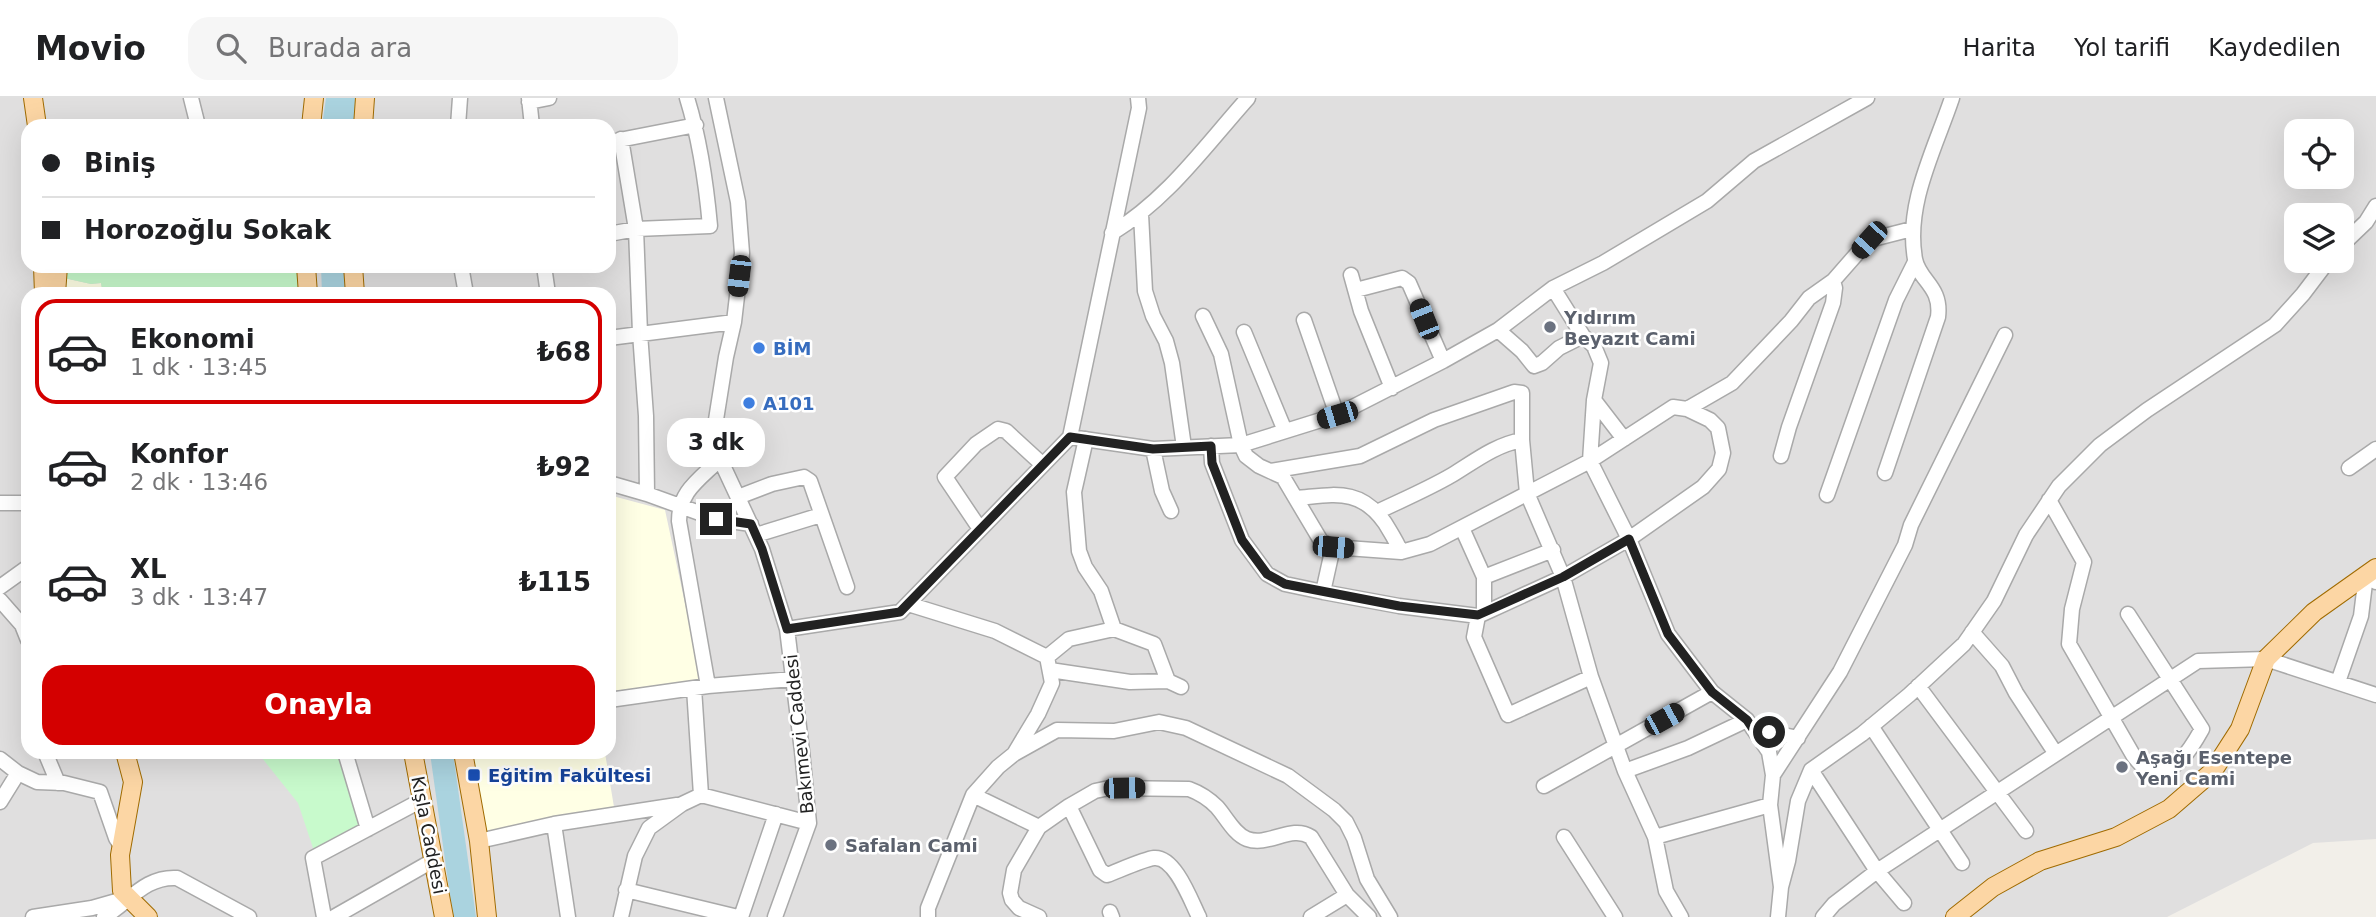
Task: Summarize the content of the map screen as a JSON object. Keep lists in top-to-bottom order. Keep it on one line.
{"streets":{"main road":["Kışla Caddesi"],"street":["Bakımevi Caddesi"]},"places":{"other":["Yıdırım Beyazıt Cami","BİM","A101","Aşağı Esentepe Yeni Cami","Safalan Cami"],"transit":["Eğitim Fakültesi"]},"page":{"header":"Movio","search":"Burada ara","nav":["Harita","Yol tarifi","Kaydedilen"],"banner":["Biniş","Horozoğlu Sokak"],"list":[{"name":"Ekonomi","note":"1 dk · 13:45","value":"₺68"},{"name":"Konfor","note":"2 dk · 13:46","value":"₺92"},{"name":"XL","note":"3 dk · 13:47","value":"₺115"}],"bubble":"3 dk","buttons":"Onayla"}}
